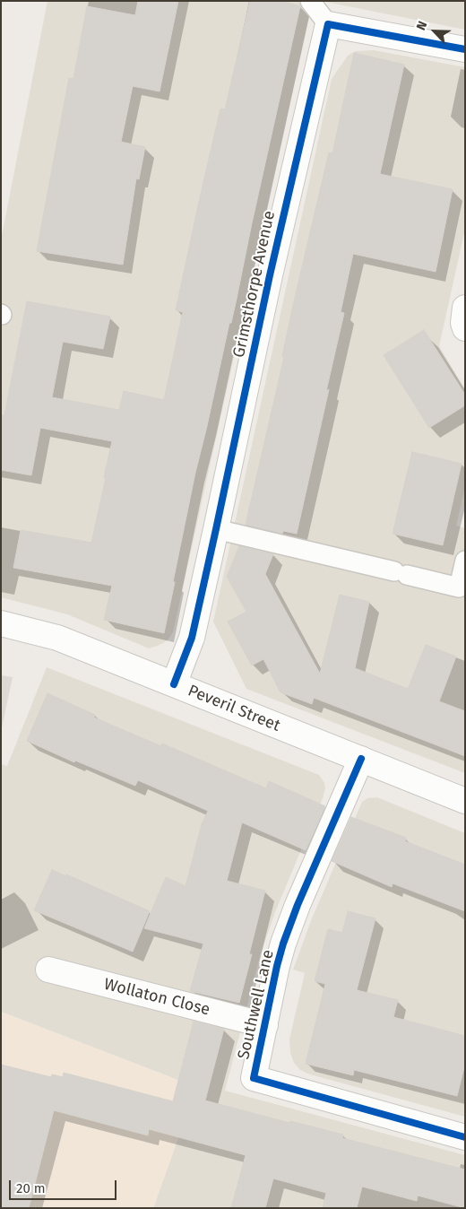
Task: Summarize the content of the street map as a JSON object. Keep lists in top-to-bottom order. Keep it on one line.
{"streets":{"street":["Grimsthorpe Avenue","Peveril Street","Wollaton Close","Southwell Lane"]},"crossings":[["Grimsthorpe Avenue","Peveril Street"],["Peveril Street","Southwell Lane"],["Wollaton Close","Southwell Lane"]],"scale_bar":"20 m","north":"top left"}
